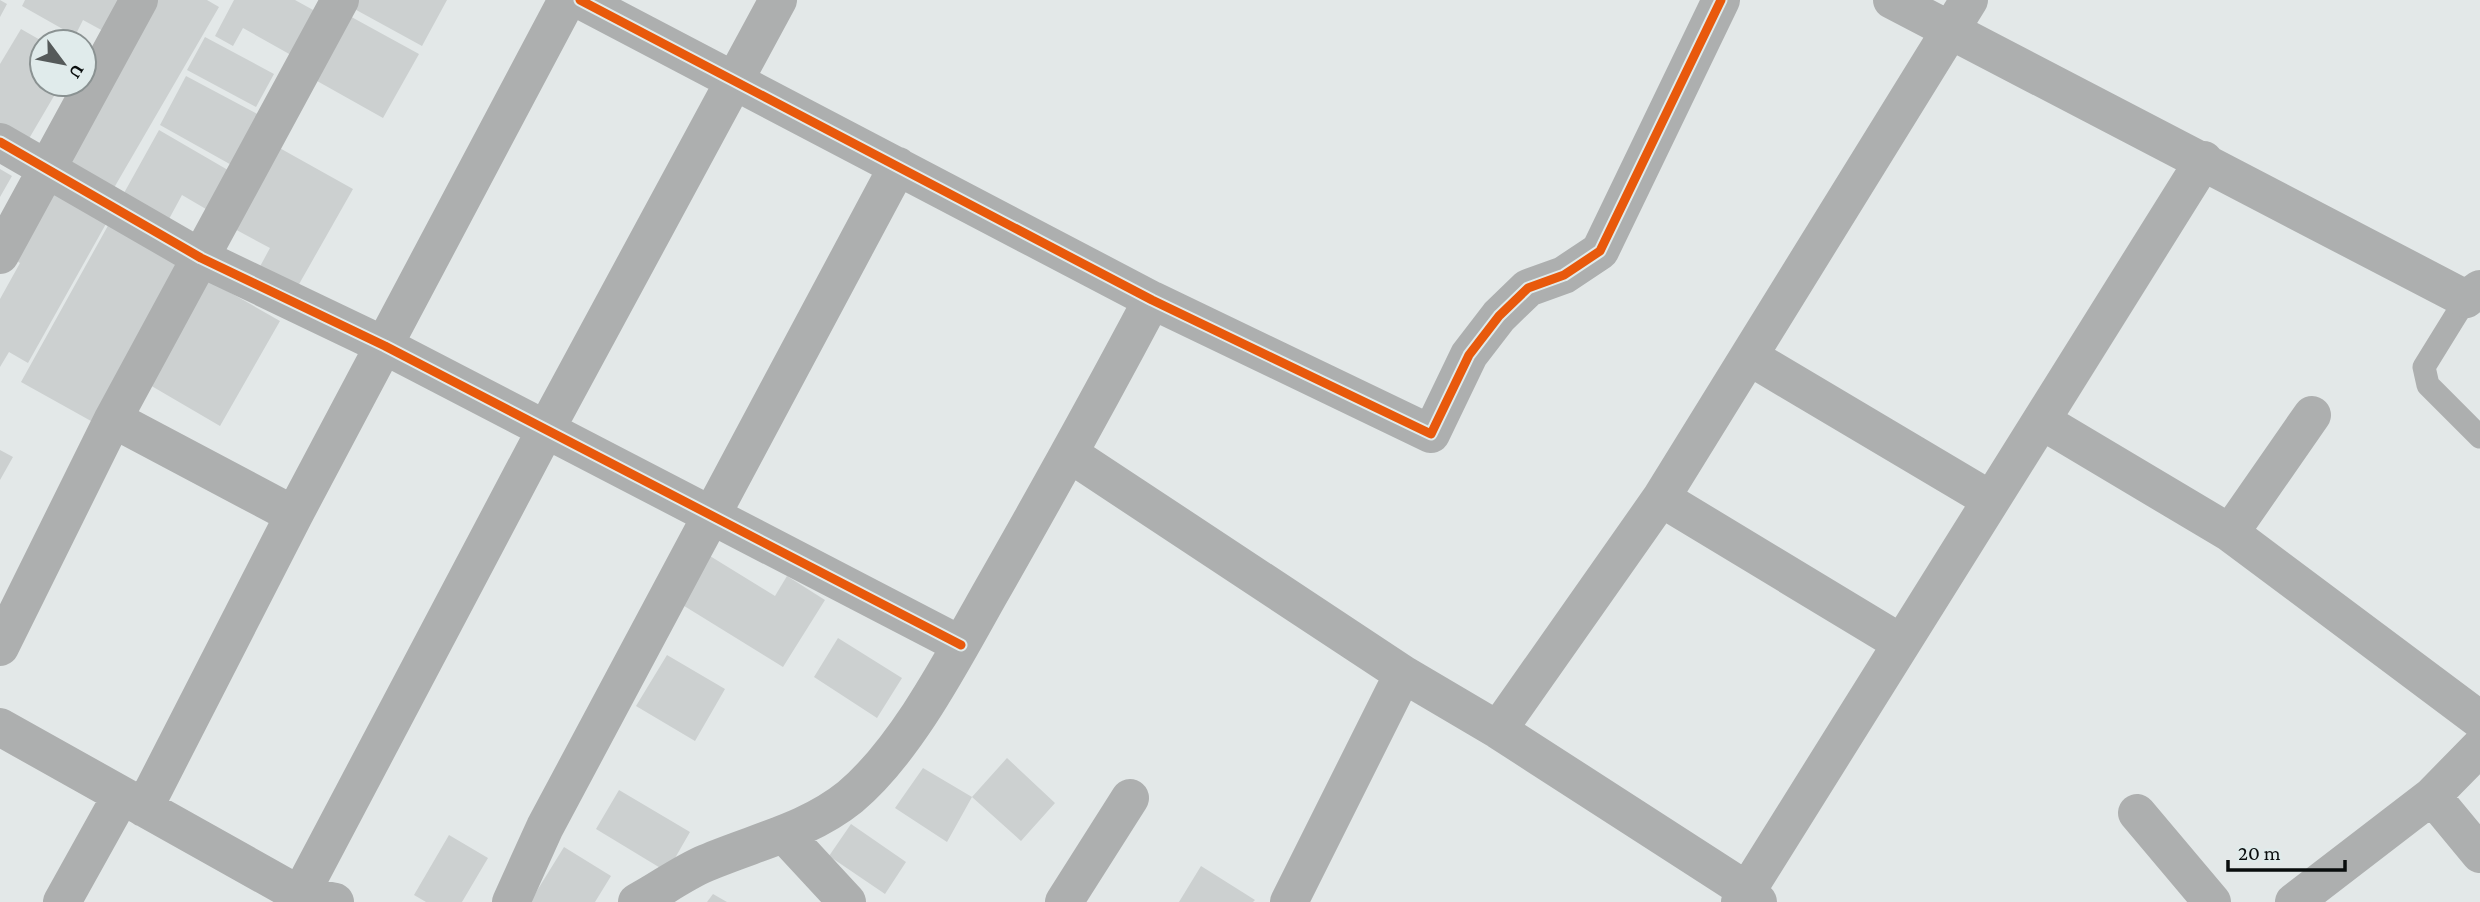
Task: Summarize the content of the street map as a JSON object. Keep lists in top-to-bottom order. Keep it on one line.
{"scale_bar":"20 m","north":"bottom right"}
